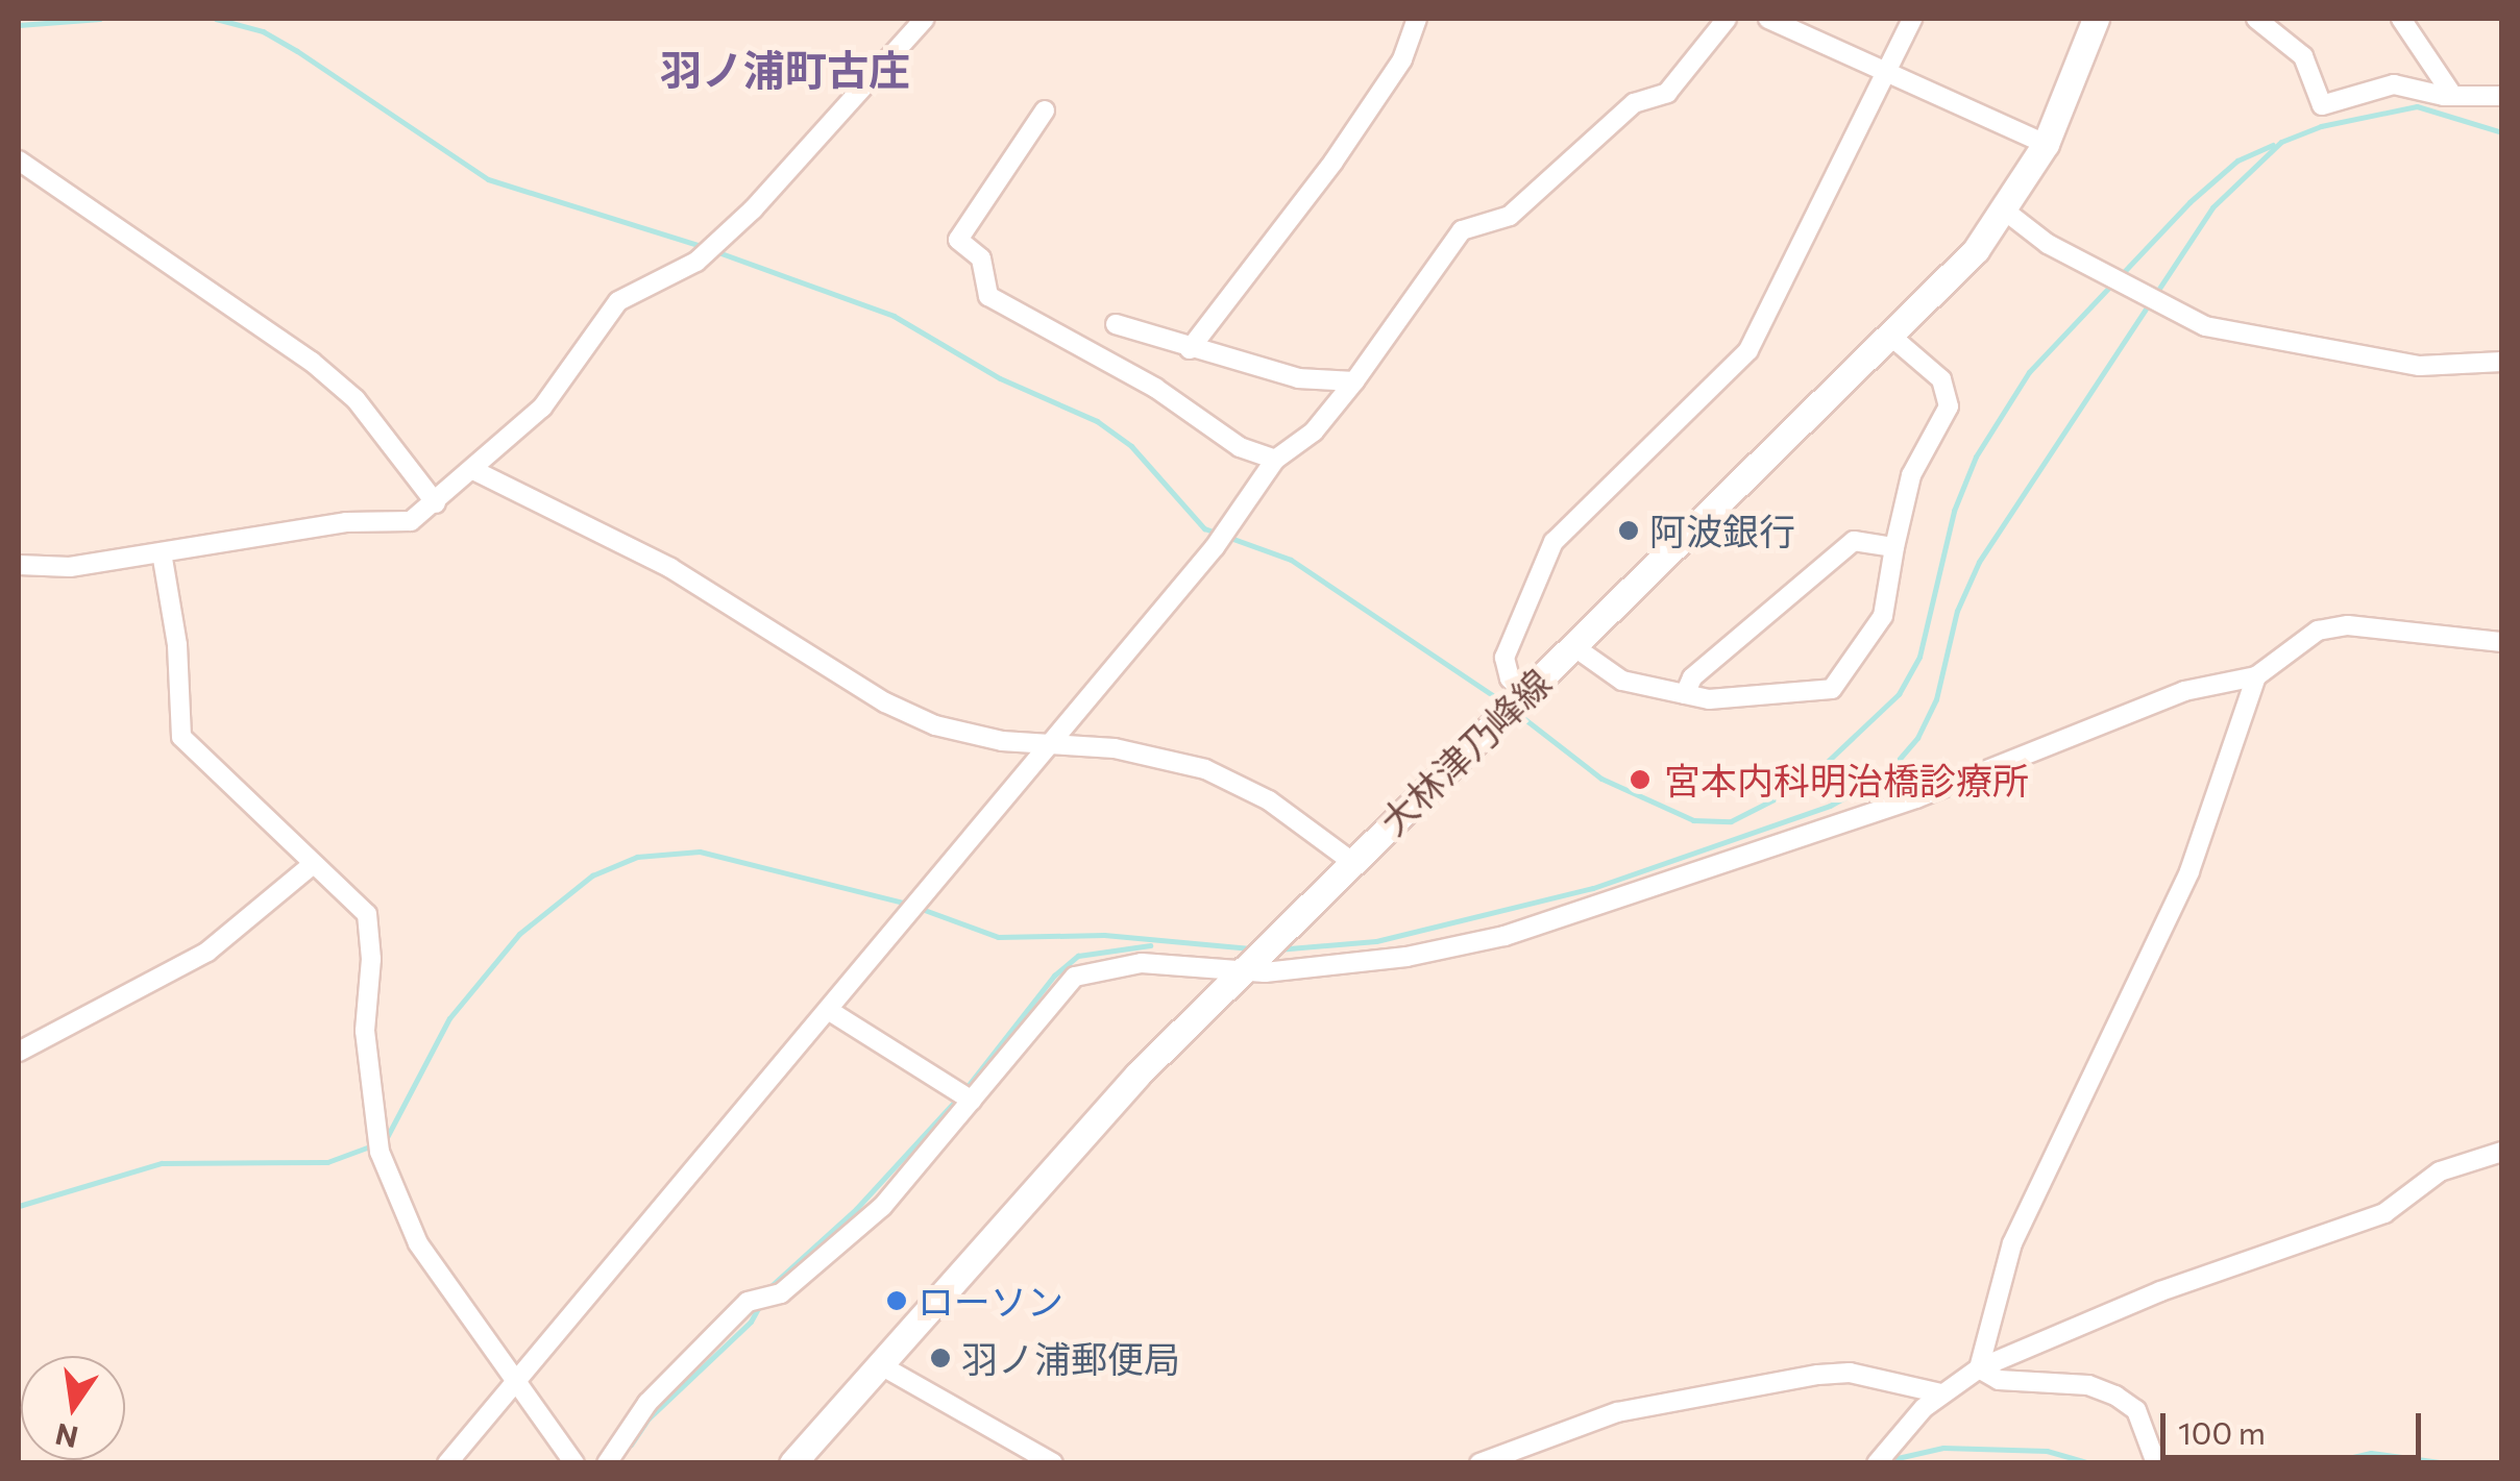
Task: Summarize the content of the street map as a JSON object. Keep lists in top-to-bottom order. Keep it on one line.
{"streets":{"main road":["大林津乃峰線"]},"districts":["羽ノ浦町古庄"],"places":["阿波銀行","宮本内科明治橋診療所","ローソン","羽ノ浦郵便局"],"scale_bar":"100 m","north":"bottom"}
